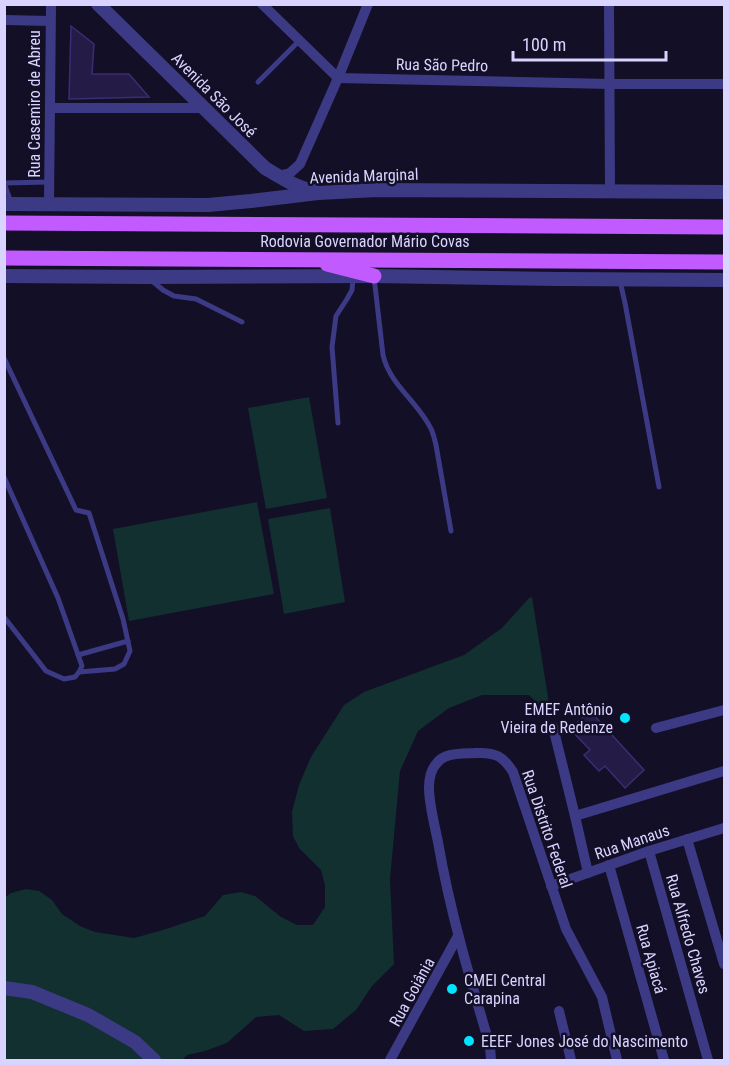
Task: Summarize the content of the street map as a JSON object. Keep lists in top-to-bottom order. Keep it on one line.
{"streets":{"main road":["Rodovia Governador Mário Covas"],"street":["Rua São Pedro","Avenida São José","Rua Casemiro de Abreu","Avenida Marginal","Rua Distrito Federal","Rua Manaus","Rua Alfredo Chaves","Rua Apiacá","Rua Goiânia"]},"crossings":[["Avenida São José","Avenida Marginal"],["Rua Casemiro de Abreu","Avenida Marginal"],["Rua Distrito Federal","Rua Manaus"],["Rua Distrito Federal","Rua Goiânia"],["Rua Manaus","Rua Alfredo Chaves"],["Rua Manaus","Rua Apiacá"]],"places":["EMEF Antônio Vieira de Redenze","CMEI Central Carapina","EEEF Jones José do Nascimento"],"scale_bar":"100 m"}
